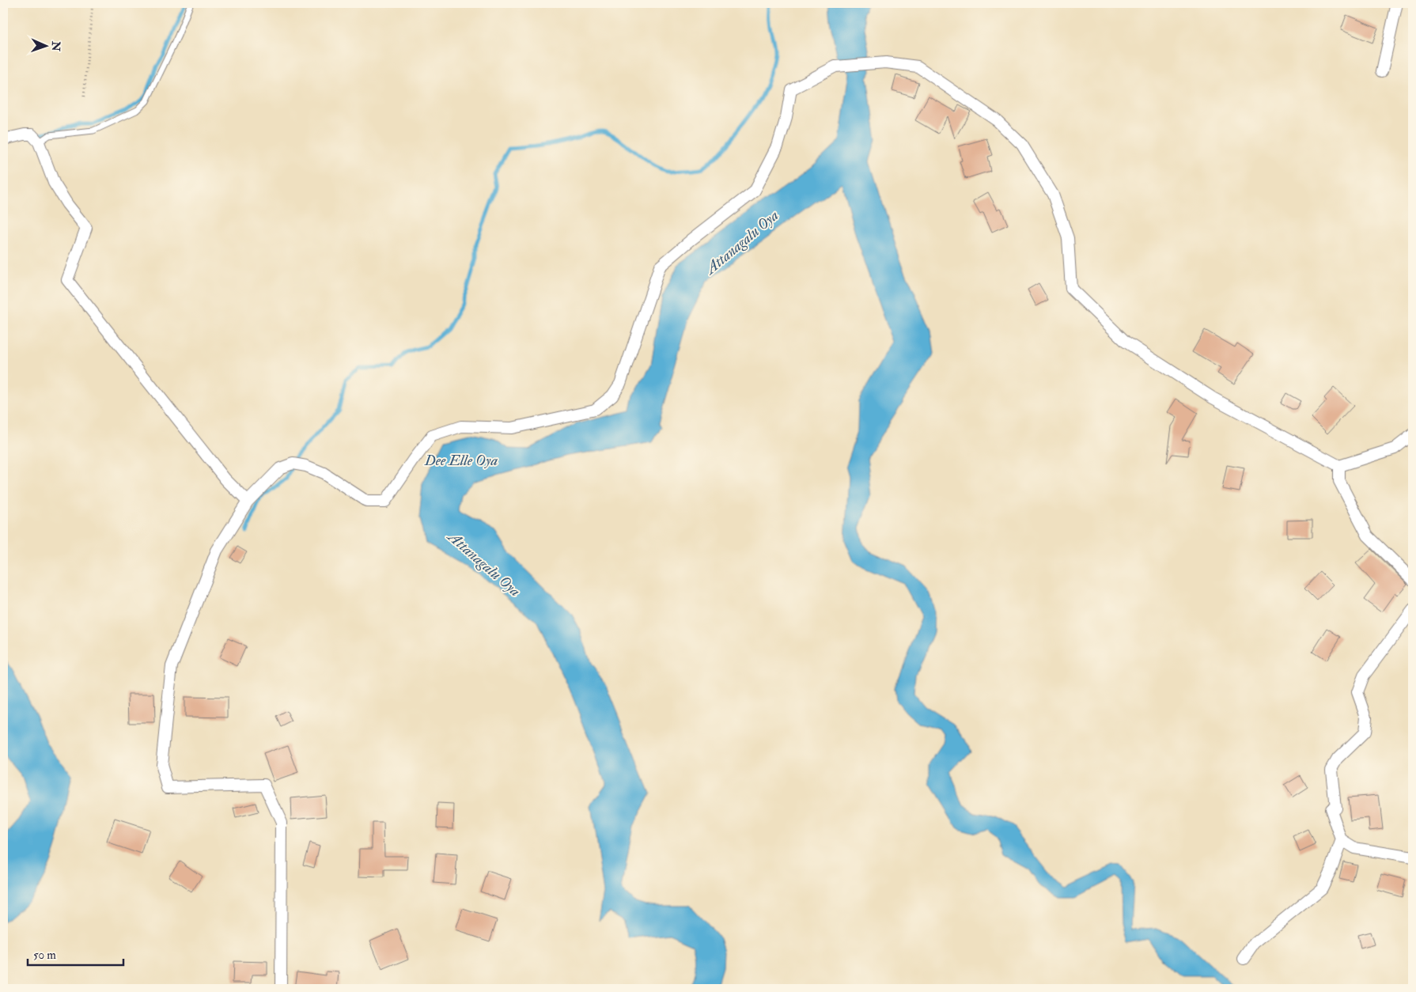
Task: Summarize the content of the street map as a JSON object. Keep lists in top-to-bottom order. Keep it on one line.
{"water":["Attanagalu Oya","Dee Elle Oya"],"scale_bar":"50 m","north":"right"}
